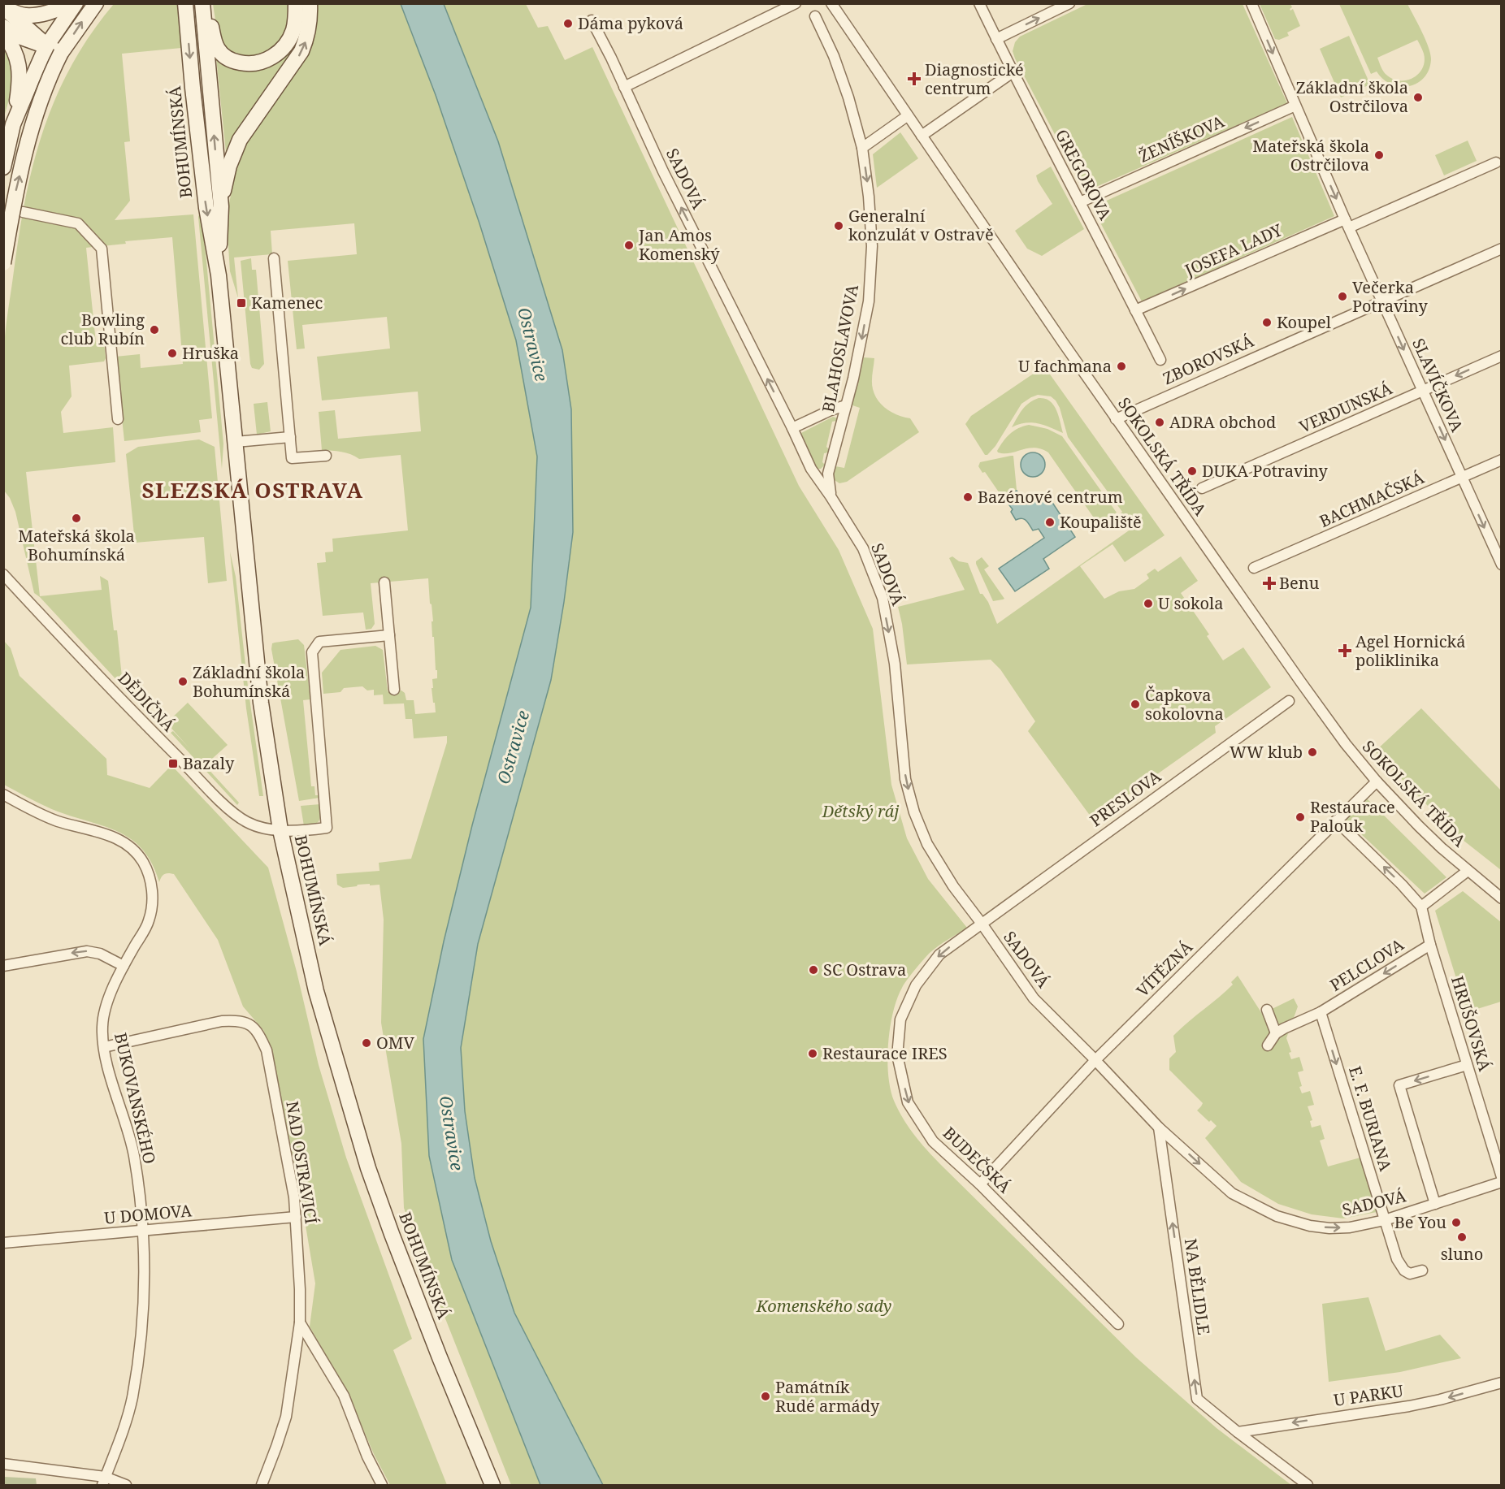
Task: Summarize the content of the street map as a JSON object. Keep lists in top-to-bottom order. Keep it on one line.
{"streets":{"main road":["BOHUMÍNSKÁ"],"street":["ŽENÍŠKOVA","GREGOROVA","SADOVÁ","JOSEFA LADY","BLAHOSLAVOVA","ZBOROVSKÁ","SLAVÍČKOVA","VERDUNSKÁ","SOKOLSKÁ TŘÍDA","BACHMAČSKÁ","DĚDIČNÁ","PRESLOVA","PELCLOVA","VÍTĚZNÁ","HRUŠOVSKÁ","BUKOVANSKÉHO","E. F. BURIANA","BUDEČSKÁ","NAD OSTRAVICÍ","U DOMOVA","NA BĚLIDLE","U PARKU"]},"crossings":[["ŽENÍŠKOVA","GREGOROVA"],["ŽENÍŠKOVA","SLAVÍČKOVA"],["BOHUMÍNSKÁ","DĚDIČNÁ"],["GREGOROVA","JOSEFA LADY"],["SADOVÁ","BLAHOSLAVOVA"],["SADOVÁ","PRESLOVA"],["SADOVÁ","VÍTĚZNÁ"],["SADOVÁ","E. F. BURIANA"],["SADOVÁ","BUDEČSKÁ"],["SADOVÁ","NA BĚLIDLE"],["JOSEFA LADY","SLAVÍČKOVA"],["ZBOROVSKÁ","SLAVÍČKOVA"],["ZBOROVSKÁ","SOKOLSKÁ TŘÍDA"],["SLAVÍČKOVA","VERDUNSKÁ"],["SLAVÍČKOVA","BACHMAČSKÁ"],["SOKOLSKÁ TŘÍDA","VÍTĚZNÁ"],["PRESLOVA","BUDEČSKÁ"],["PELCLOVA","HRUŠOVSKÁ"],["PELCLOVA","E. F. BURIANA"],["VÍTĚZNÁ","BUDEČSKÁ"],["BUKOVANSKÉHO","NAD OSTRAVICÍ"],["BUKOVANSKÉHO","U DOMOVA"],["NAD OSTRAVICÍ","U DOMOVA"],["NA BĚLIDLE","U PARKU"]],"one_way":["ŽENÍŠKOVA","JOSEFA LADY","BLAHOSLAVOVA","SLAVÍČKOVA","PELCLOVA","E. F. BURIANA","BUDEČSKÁ","NA BĚLIDLE","U PARKU"],"districts":["SLEZSKÁ OSTRAVA"],"water":["Ostravice"],"parks":["Dětský ráj","Komenského sady"],"places":{"other":["Dáma pyková","Základní škola Ostrčilova","Mateřská škola Ostrčilova","Generalní konzulát v Ostravě","Jan Amos Komenský","Večerka Potraviny","Koupel","Bowling club Rubín","Hruška","U fachmana","ADRA obchod","DUKA Potraviny","Bazénové centrum","Mateřská škola Bohumínská","Koupaliště","U sokola","Základní škola Bohumínská","Čapkova sokolovna","WW klub","Restaurace Palouk","SC Ostrava","OMV","Restaurace IRES","Be You","sluno","Památník Rudé armády"],"health":["Diagnostické centrum","Benu","Agel Hornická poliklinika"],"transit":["Kamenec","Bazaly"]}}
